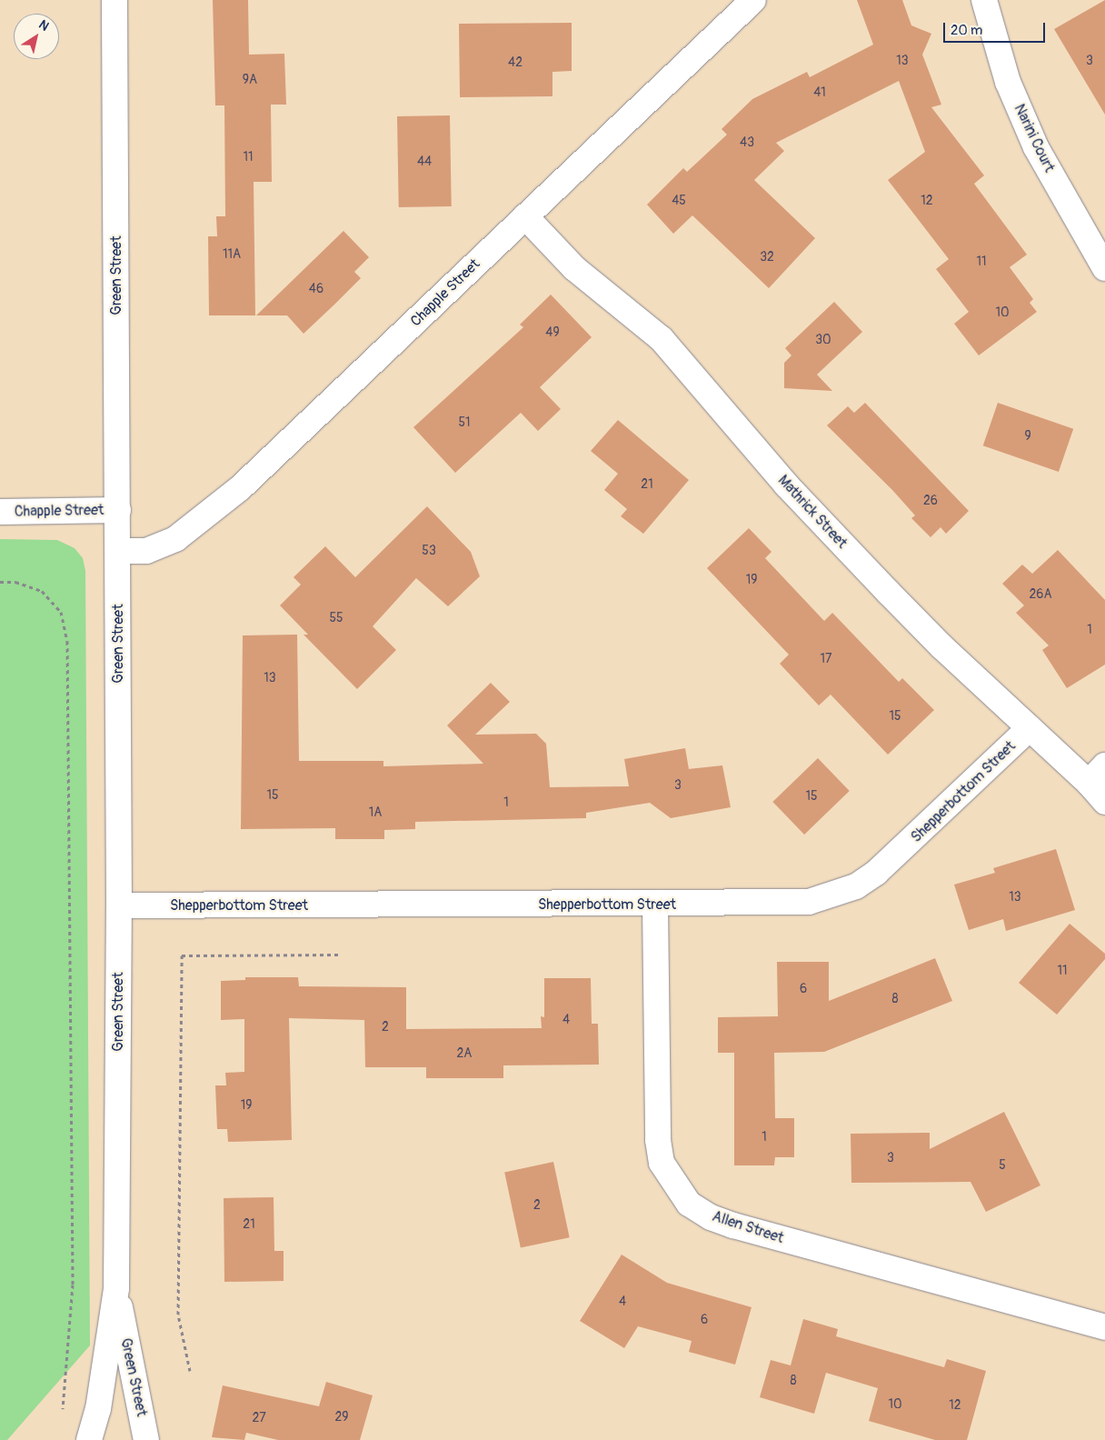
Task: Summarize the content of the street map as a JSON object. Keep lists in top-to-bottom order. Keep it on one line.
{"streets":{"street":["Narini Court","Green Street","Chapple Street","Mathrick Street","Shepperbottom Street","Allen Street"]},"crossings":[["Green Street","Chapple Street"],["Green Street","Shepperbottom Street"],["Chapple Street","Mathrick Street"],["Mathrick Street","Shepperbottom Street"],["Shepperbottom Street","Allen Street"]],"house_numbers":["13","3","42","9A","41","43","11","44","45","12","11A","32","11","46","10","49","30","51","9","21","26","53","19","26A","55","1","17","13","15","3","15","15","1","1A","13","11","6","8","4","2","2A","19","1","3","5","2","21","4","6","8","10","12","29","27"],"scale_bar":"20 m","north":"top right"}
